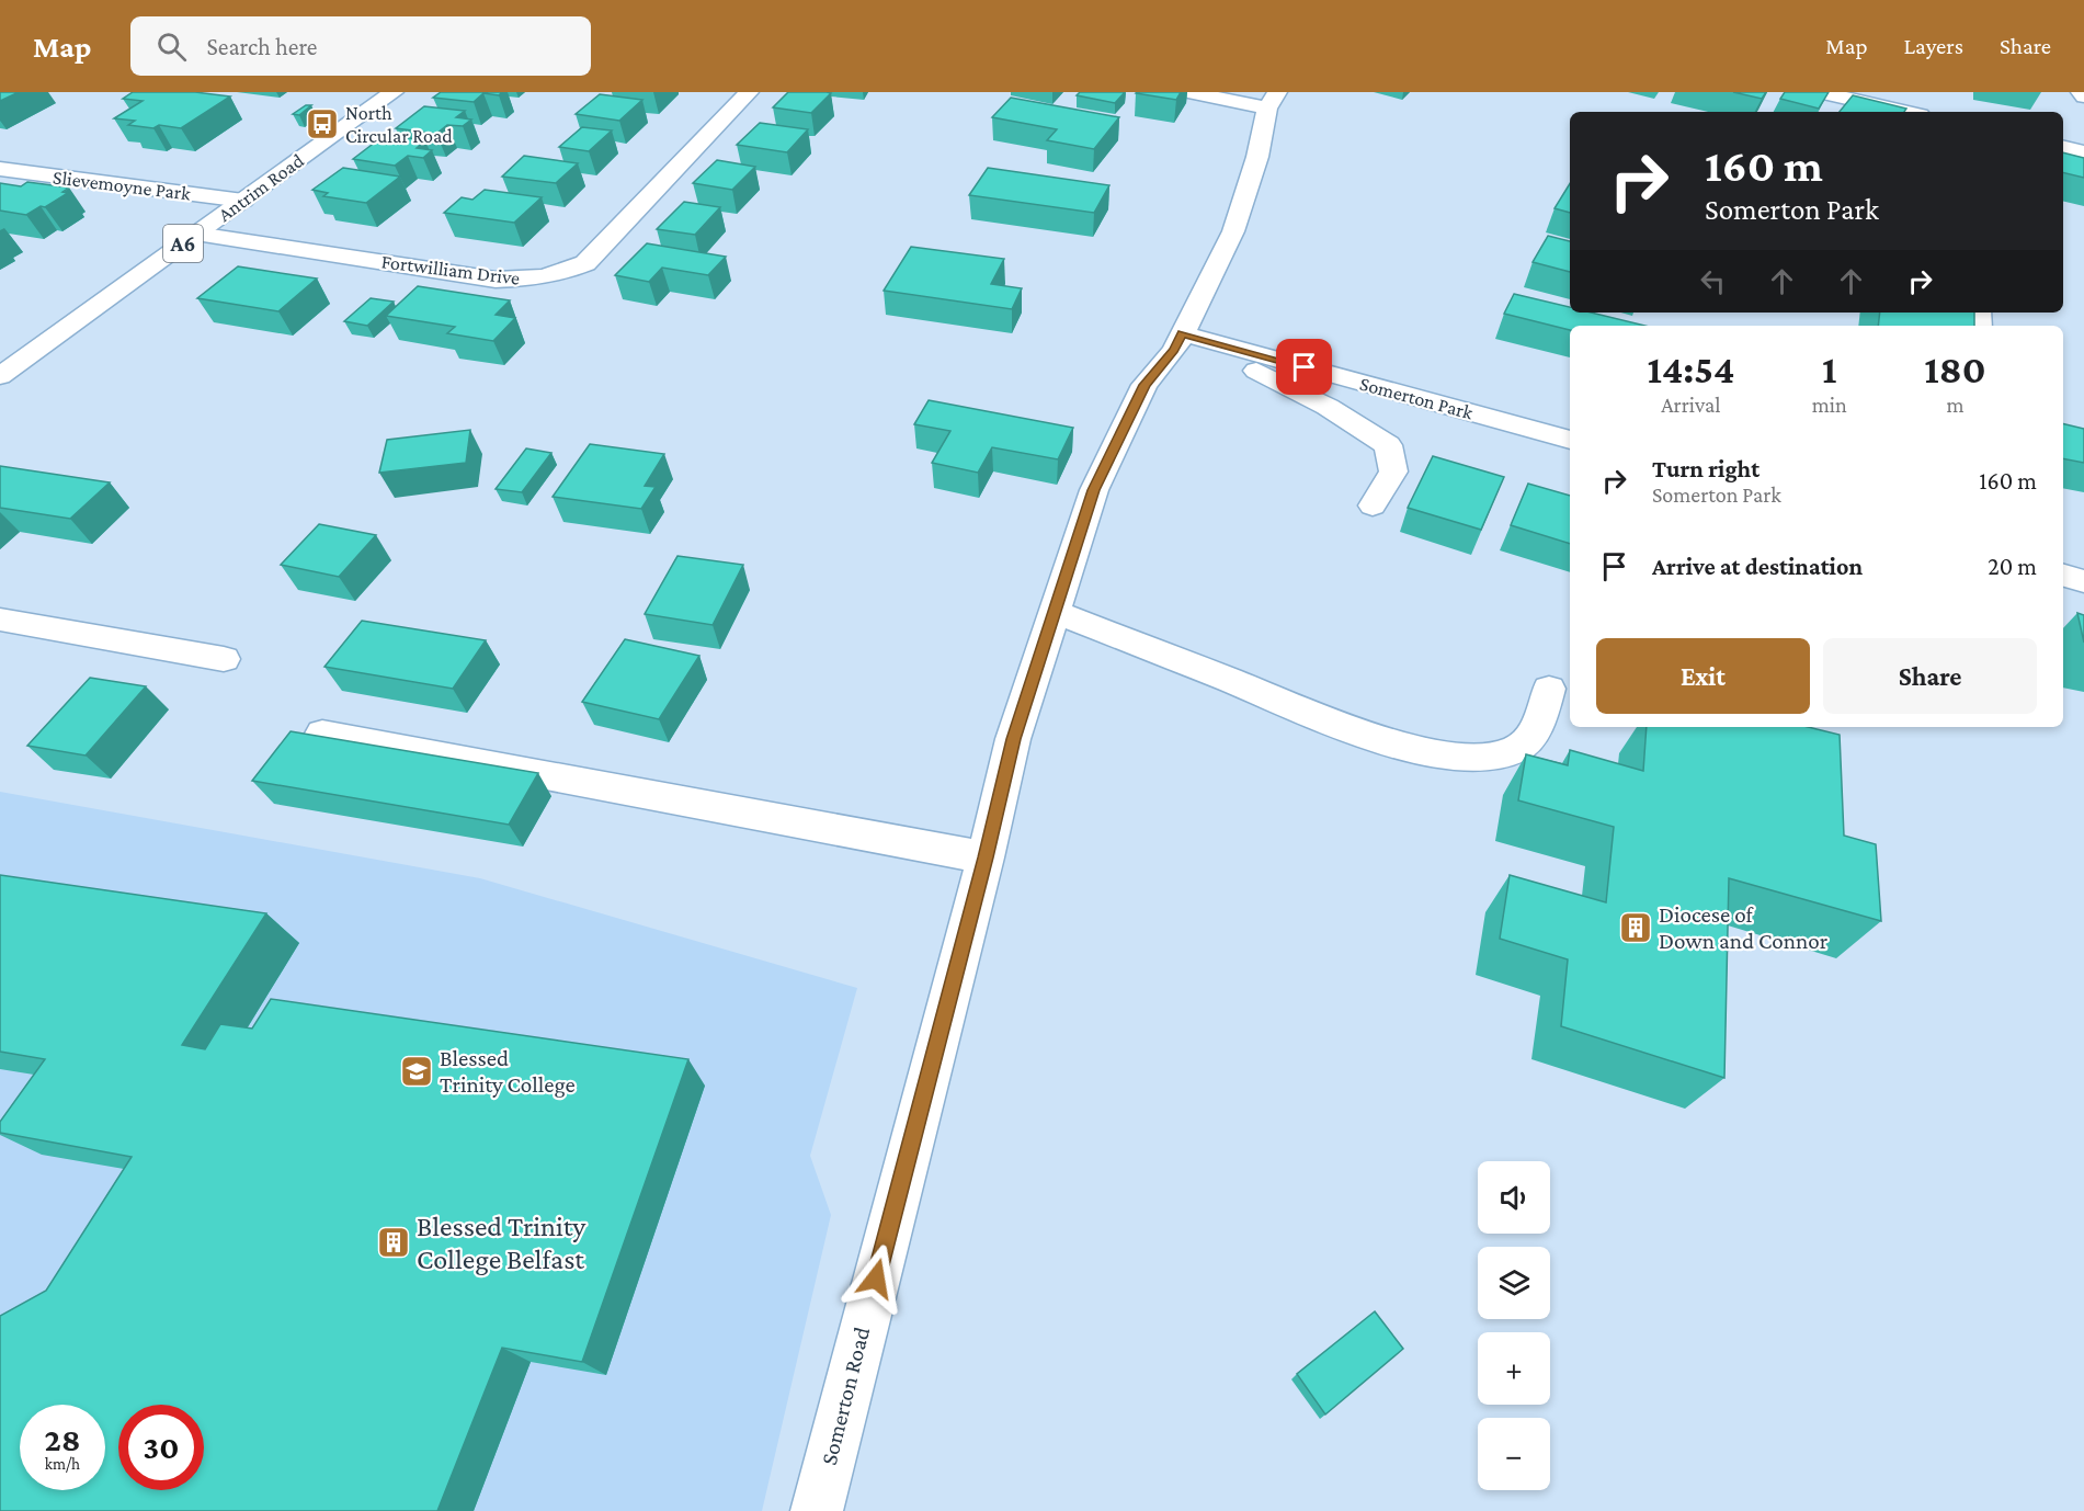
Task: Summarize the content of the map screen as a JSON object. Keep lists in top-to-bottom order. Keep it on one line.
{"streets":{"street":["Slievemoyne Park","Antrim Road","A6","Fortwilliam Drive","Somerton Park","Somerton Road"]},"crossings":[["Slievemoyne Park","Antrim Road"],["Antrim Road","Fortwilliam Drive"],["Somerton Park","Somerton Road"]],"places":{"bus stop":["North Circular Road"],"building":["Diocese of Down and Connor","Blessed Trinity College Belfast"],"school or university":["Blessed Trinity College"]},"page":{"header":"Map","search":"Search here","nav":["Map","Layers","Share"],"turn":["160 m","Somerton Park"],"eta":["14:54","Arrival","1","min","180","m"],"list":[{"name":"Turn right","note":"Somerton Park","value":"160 m"},{"name":"Arrive at destination","value":"20 m"}],"buttons":["Exit","Share"],"map_buttons":["+","−"],"speed":"28 km/h","limit":"30"}}
